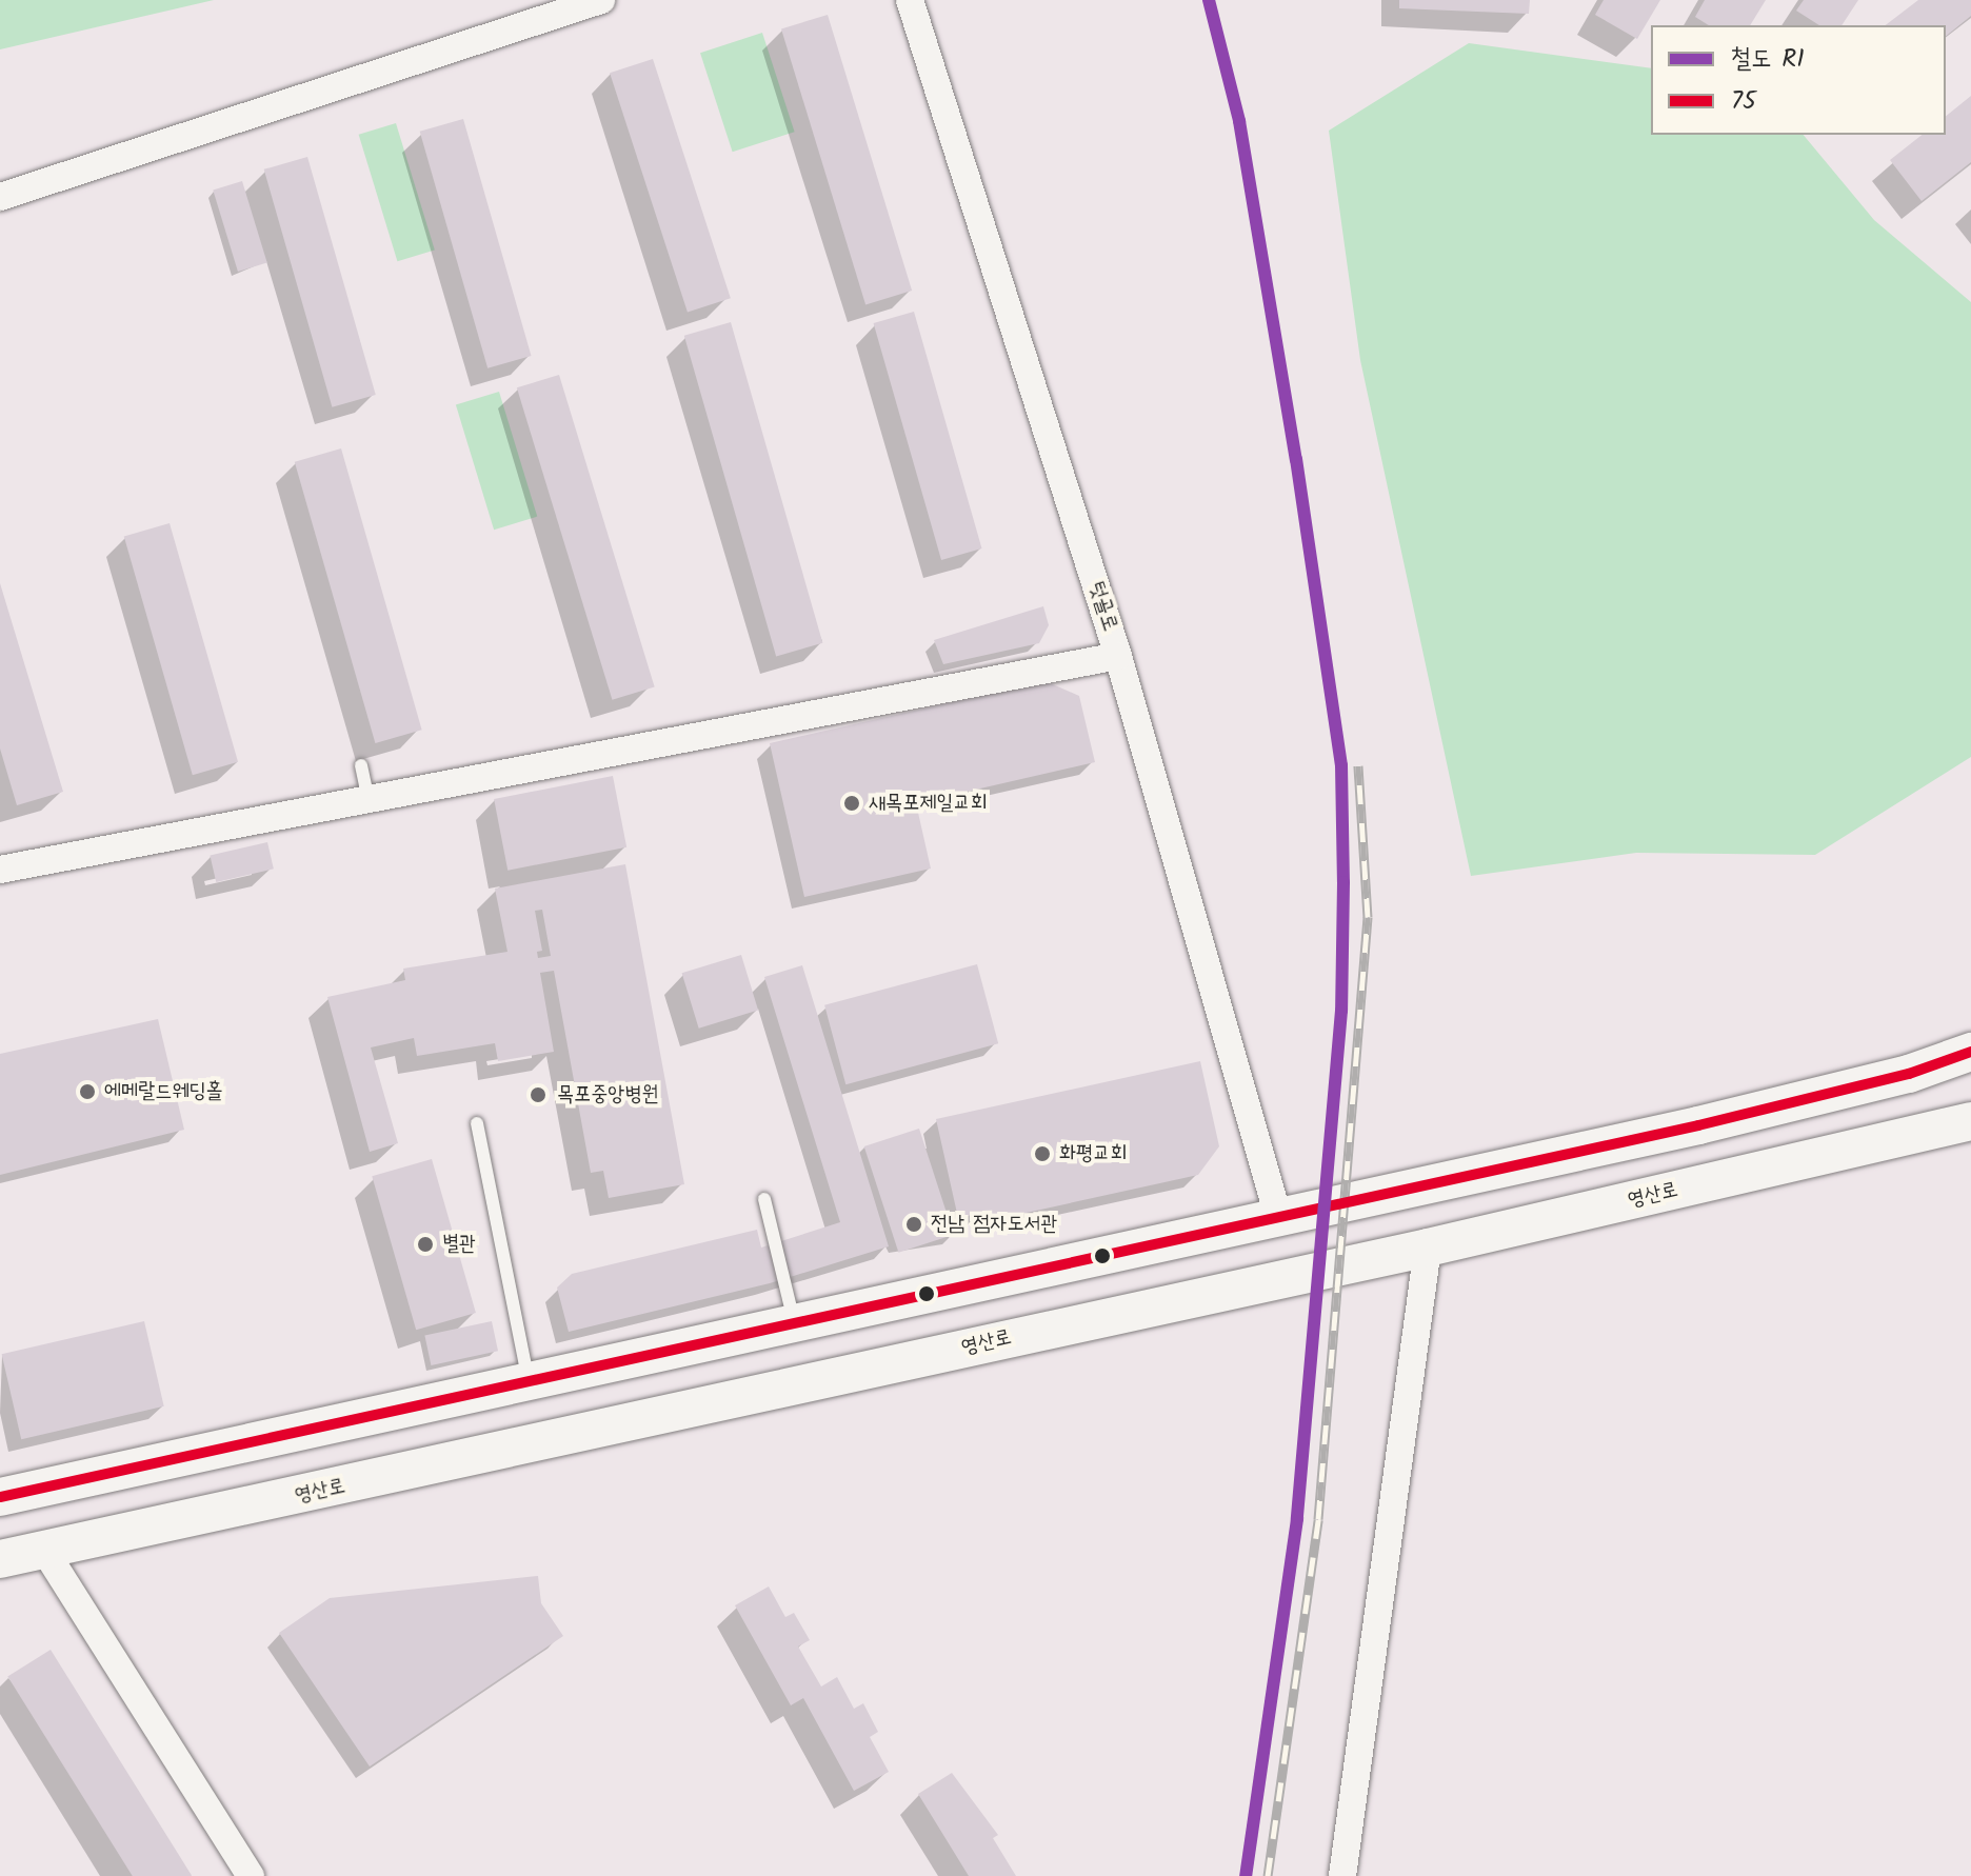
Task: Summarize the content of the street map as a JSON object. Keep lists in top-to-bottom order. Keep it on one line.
{"streets":{"street":["텃골로","영산로"]},"places":["새목포제일교회","에메랄드웨딩홀","목포중앙병원","화평교회","전남 점자도서관","별관"],"lines":["rail line R1","transit line 75"],"legend":["철도 R1","75"]}
